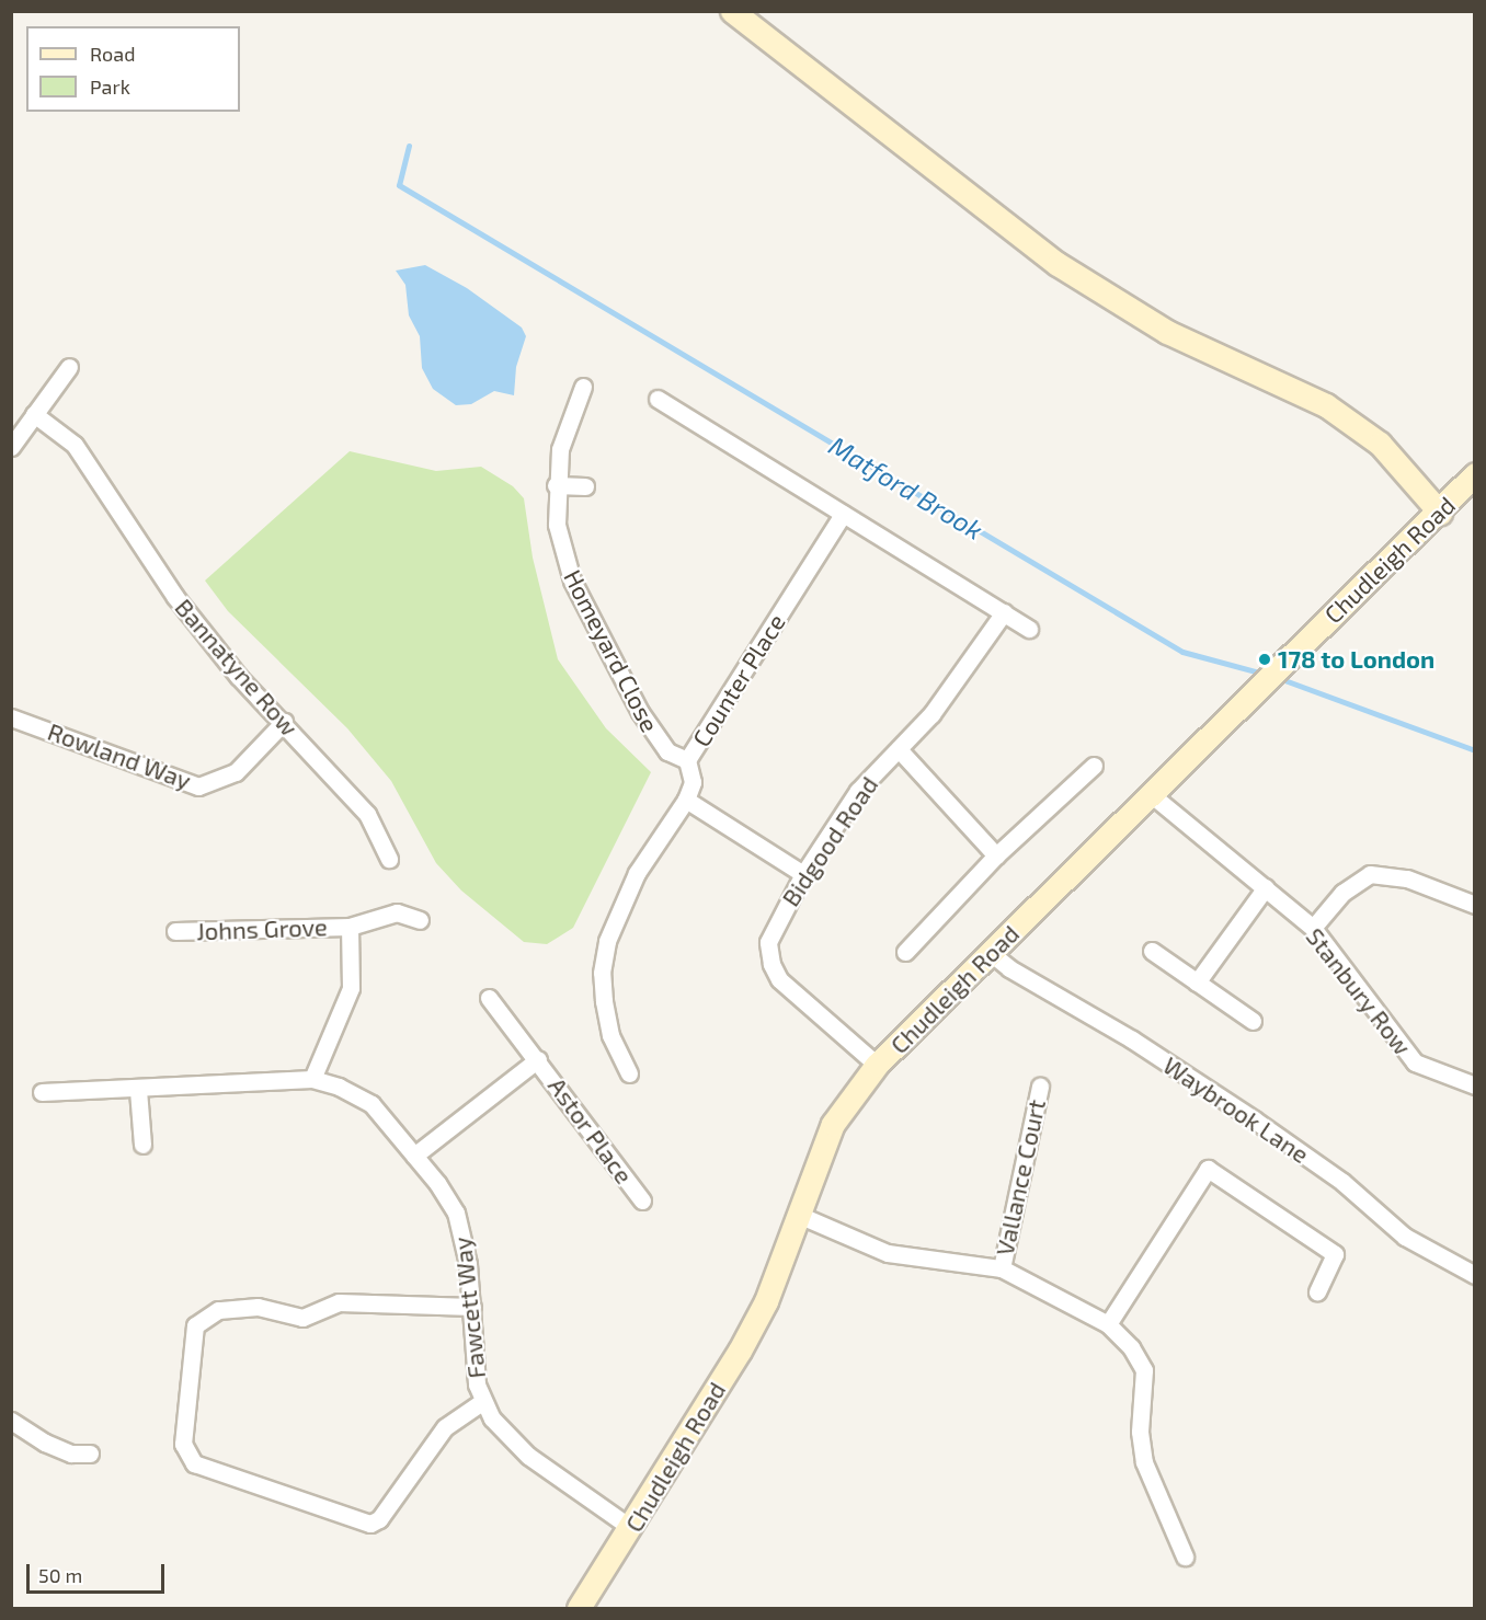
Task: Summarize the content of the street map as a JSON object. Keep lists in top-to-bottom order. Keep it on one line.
{"streets":{"street":["Chudleigh Road","Homeyard Close","Bannatyne Row","Counter Place","Rowland Way","Bidgood Road","Johns Grove","Stanbury Row","Waybrook Lane","Astor Place","Vallance Court","Fawcett Way"]},"crossings":[["Chudleigh Road","Bidgood Road"],["Chudleigh Road","Stanbury Row"],["Chudleigh Road","Waybrook Lane"],["Chudleigh Road","Fawcett Way"],["Homeyard Close","Counter Place"],["Bannatyne Row","Rowland Way"],["Johns Grove","Fawcett Way"],["Astor Place","Fawcett Way"]],"water":["Matford Brook"],"places":["178 to London"],"legend":["Road","Park"],"scale_bar":"50 m"}
